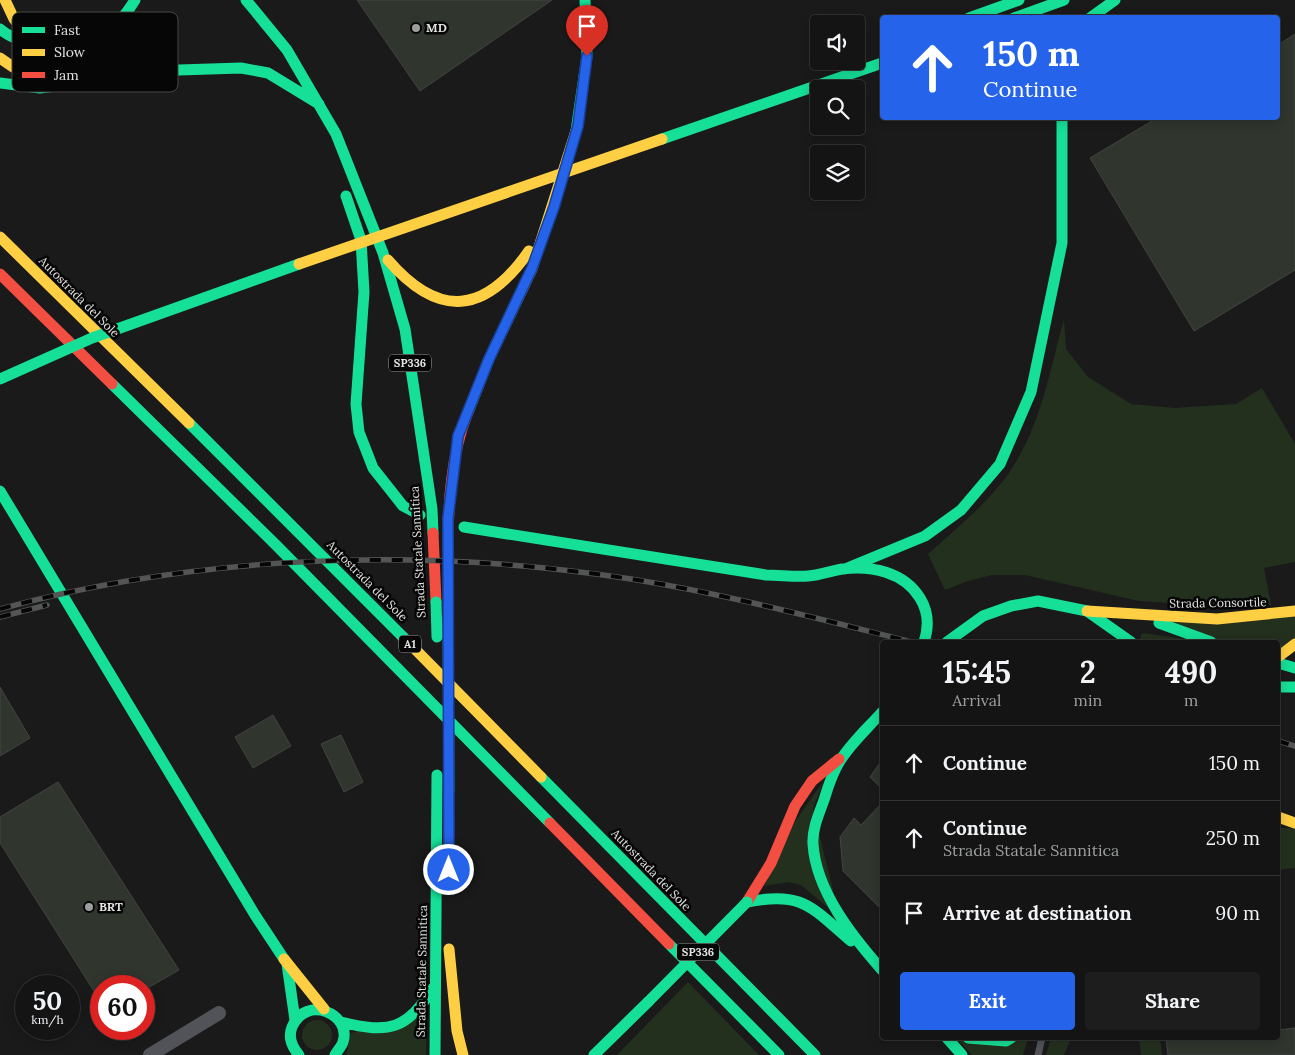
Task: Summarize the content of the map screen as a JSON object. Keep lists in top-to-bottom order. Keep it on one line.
{"streets":{"main road":["Autostrada del Sole","SP336","Strada Statale Sannitica","Strada Consortile","A1"]},"crossings":[["SP336","Strada Statale Sannitica"]],"places":["MD","BRT"],"legend":["Fast","Slow","Jam"],"page":{"turn":["150 m","Continue"],"eta":["15:45","Arrival","2","min","490","m"],"list":[{"name":"Continue","value":"150 m"},{"name":"Continue","note":"Strada Statale Sannitica","value":"250 m"},{"name":"Arrive at destination","value":"90 m"}],"buttons":["Exit","Share"],"speed":"50 km/h","limit":"60"}}
